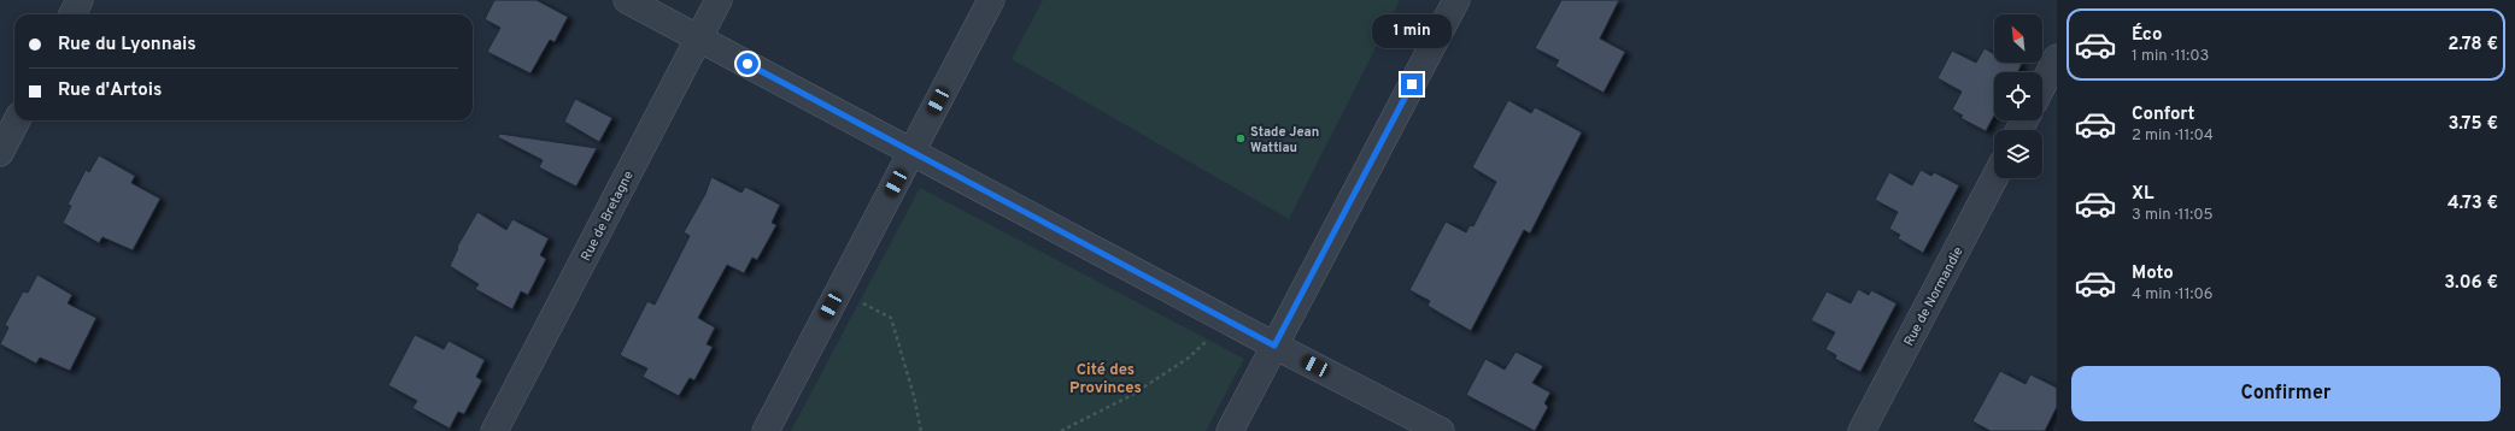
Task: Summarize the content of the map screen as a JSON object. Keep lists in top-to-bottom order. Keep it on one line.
{"streets":{"street":["Rue de Bretagne","Rue de Normandie"]},"districts":["Cité des Provinces"],"places":["Stade Jean Wattiau"],"north":"top left","page":{"list":[{"name":"Éco","note":"1 min · 11:03","value":"2.78 €"},{"name":"Confort","note":"2 min · 11:04","value":"3.75 €"},{"name":"XL","note":"3 min · 11:05","value":"4.73 €"},{"name":"Moto","note":"4 min · 11:06","value":"3.06 €"}],"bubble":"1 min","banner":["Rue du Lyonnais","Rue d'Artois"],"buttons":"Confirmer"}}
